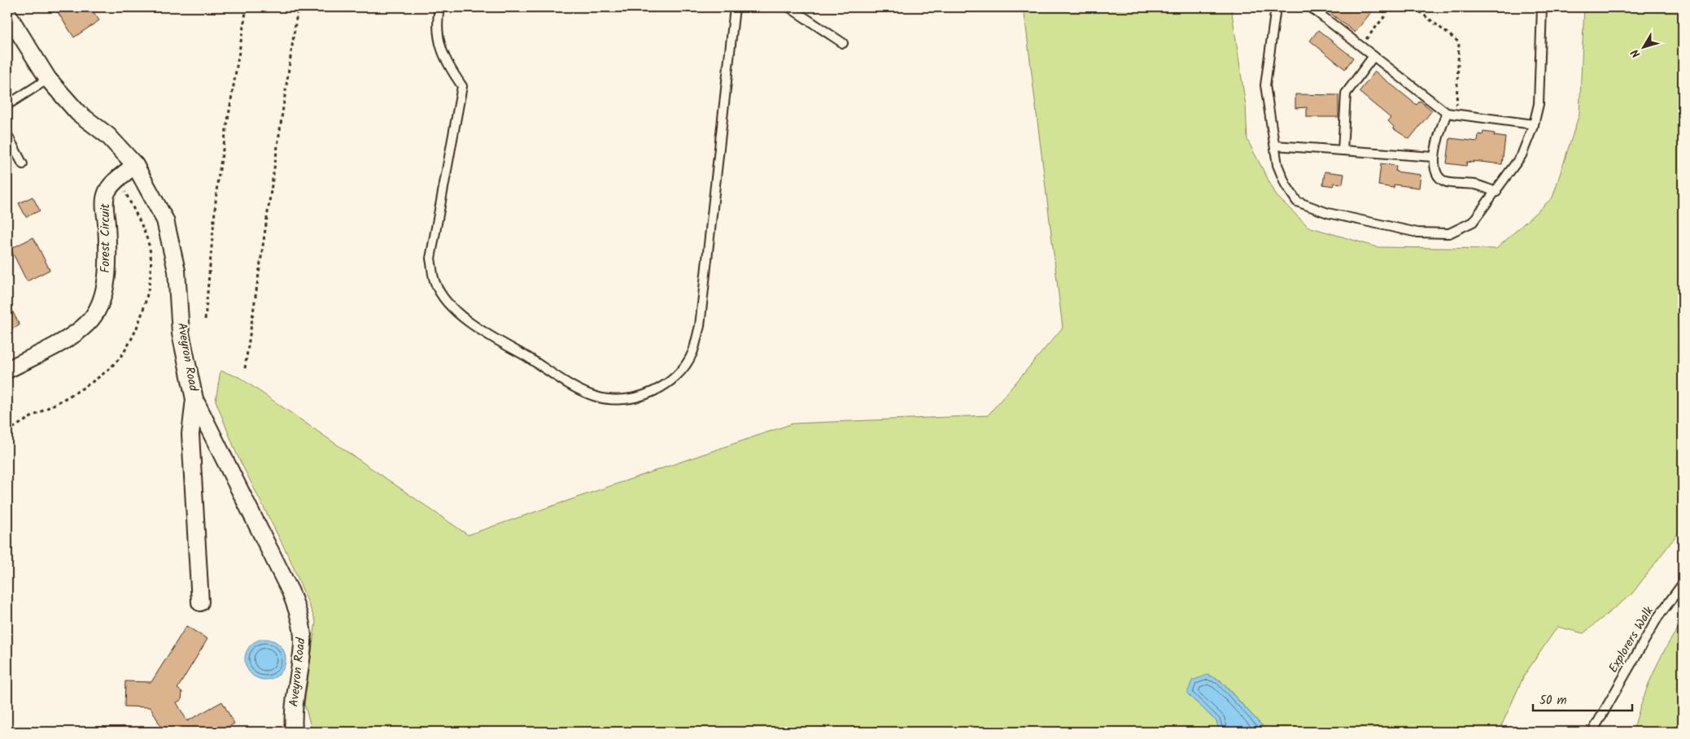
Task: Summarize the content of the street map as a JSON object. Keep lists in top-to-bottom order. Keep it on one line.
{"streets":{"street":["Forest Circuit","Aveyron Road"],"lane":["Explorers Walk"]},"crossings":[["Forest Circuit","Aveyron Road"]],"scale_bar":"50 m","north":"bottom left"}
